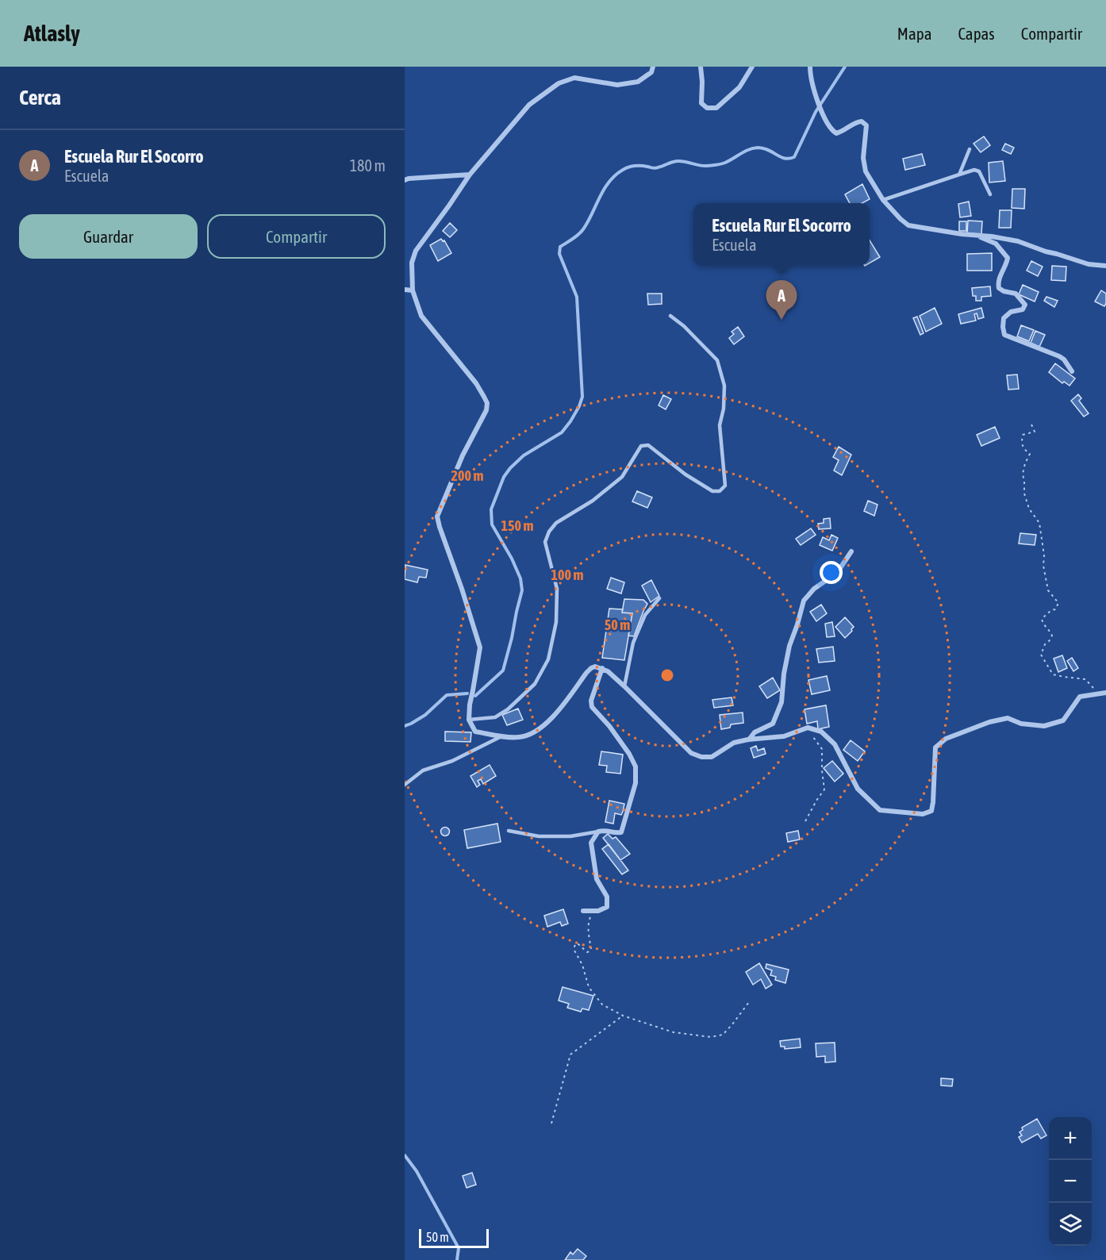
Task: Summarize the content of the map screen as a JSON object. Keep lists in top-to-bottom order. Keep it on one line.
{"scale_bar":"50 m","page":{"header":"Atlasly","nav":["Mapa","Capas","Compartir"],"heading":"Cerca","list":[{"mark":"A","name":"Escuela Rur El Socorro","note":"Escuela","value":"180 m"}],"buttons":["Guardar","Compartir"],"popup":["Escuela Rur El Socorro","Escuela"],"pins":"A","map_buttons":["+","−"],"scale":"50 m"},"rings":["200 m","150 m","100 m","50 m"]}
